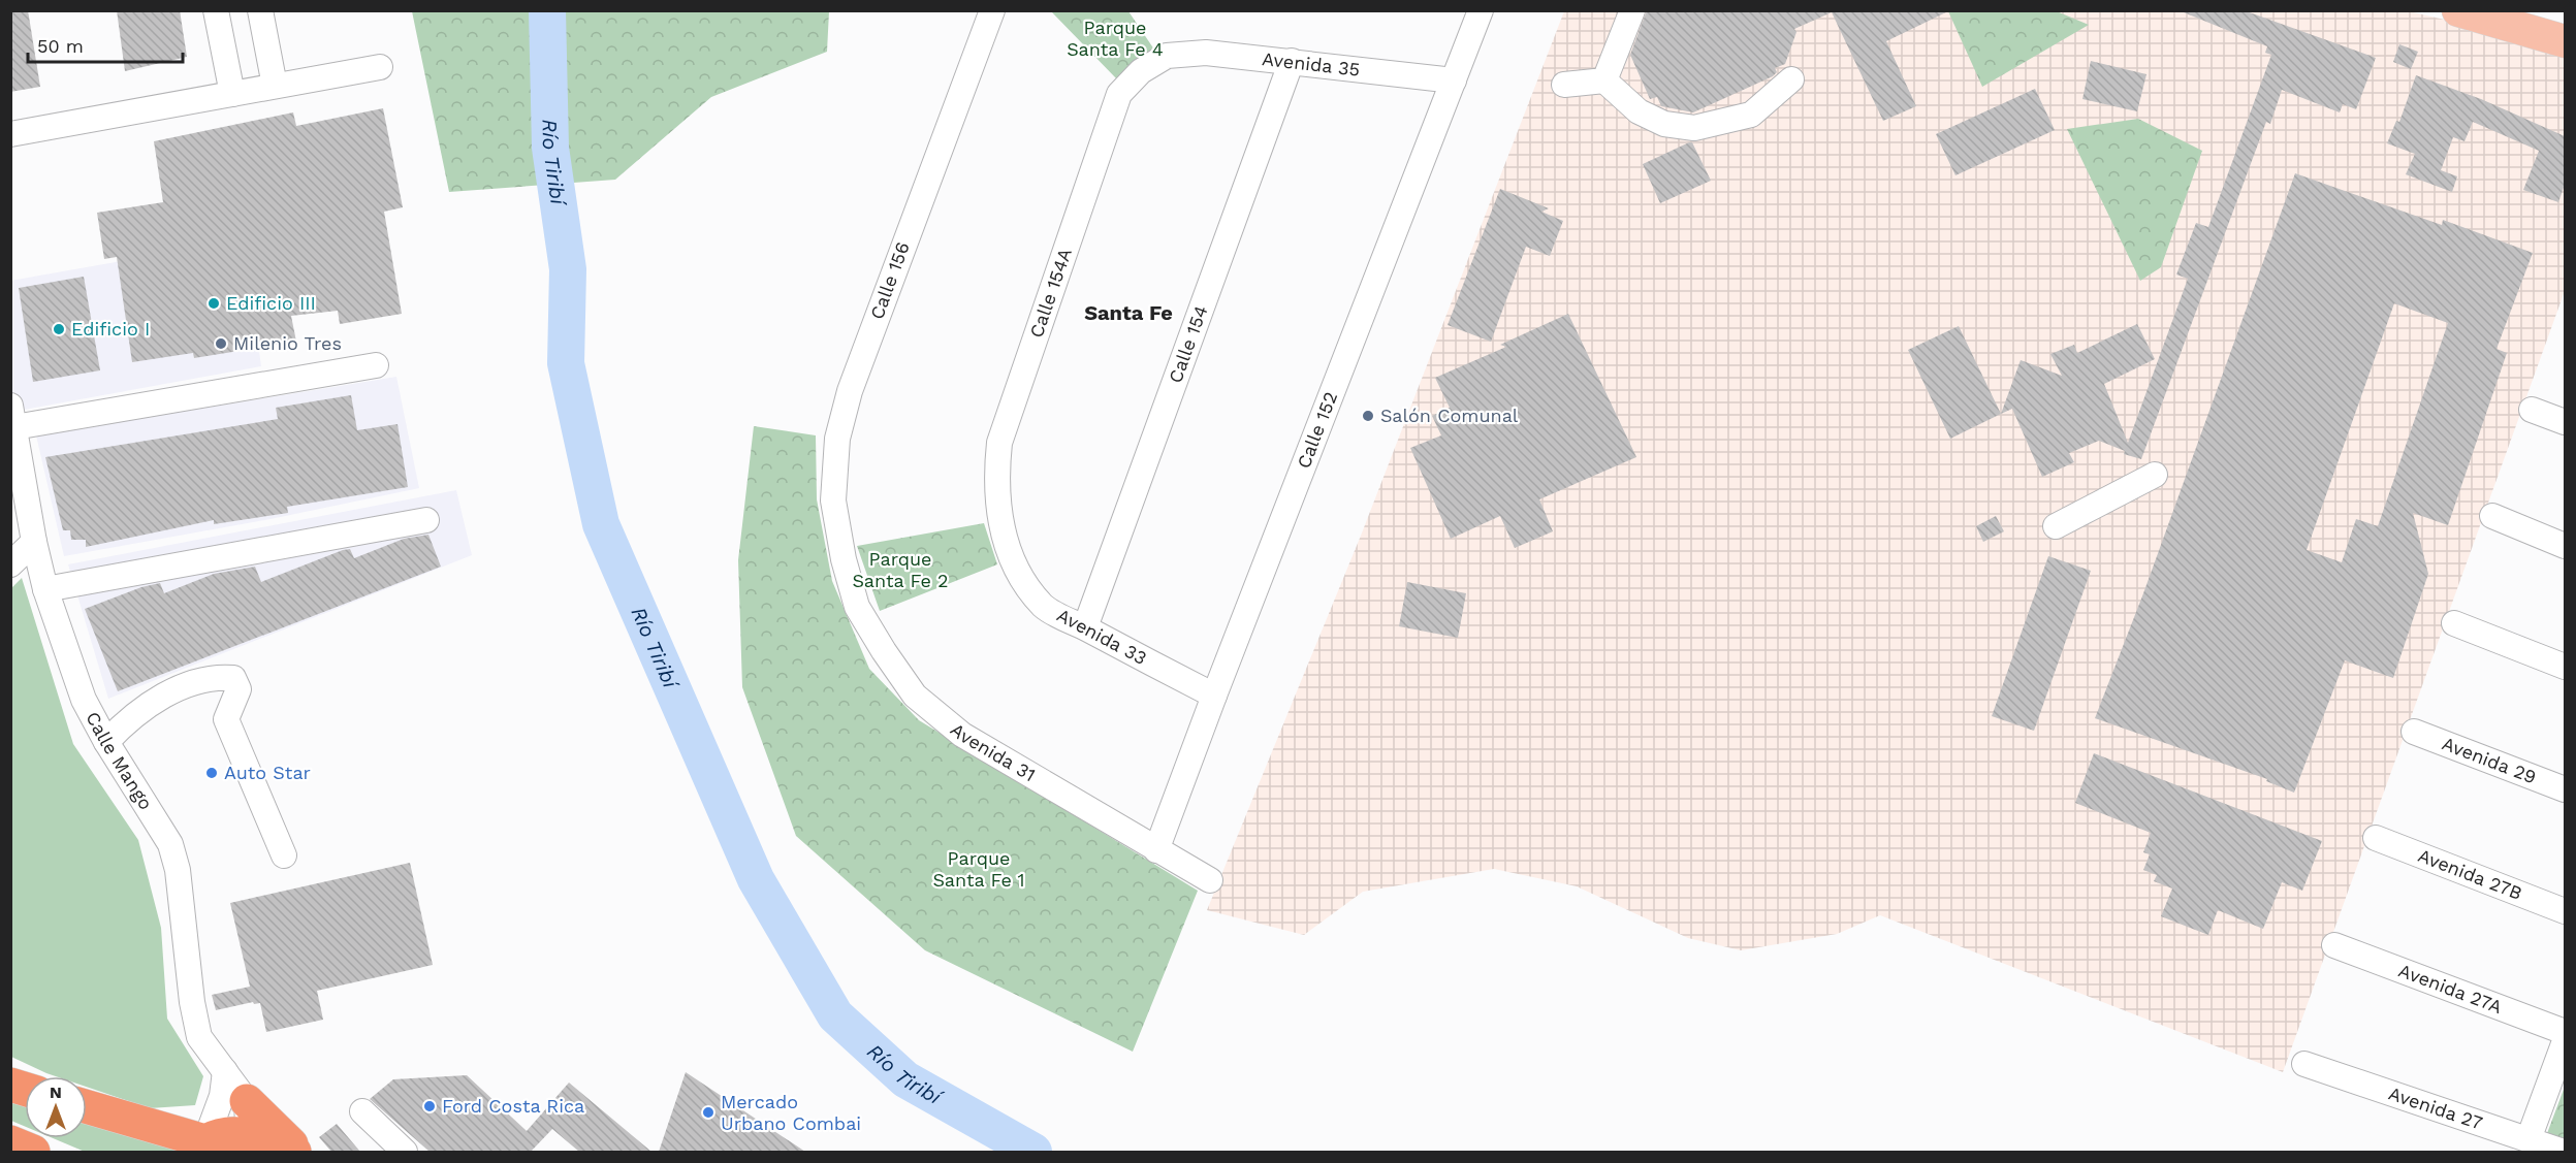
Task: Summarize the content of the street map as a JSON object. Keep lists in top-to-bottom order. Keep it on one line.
{"streets":{"street":["Avenida 35","Calle 156","Calle 154A","Calle 154","Calle 152","Avenida 33","Avenida 31","Calle Mango","Avenida 29","Avenida 27B","Avenida 27A","Avenida 27"]},"crossings":[["Avenida 35","Calle 154A"],["Avenida 35","Calle 154"],["Avenida 35","Calle 152"],["Calle 156","Avenida 31"],["Calle 154A","Avenida 33"],["Calle 154","Avenida 33"],["Calle 152","Avenida 33"],["Calle 152","Avenida 31"]],"districts":["Santa Fe"],"water":["Río Tiribí"],"parks":["Parque Santa Fe 4","Parque Santa Fe 2","Parque Santa Fe 1"],"places":["Edificio III","Edificio I","Milenio Tres","Salón Comunal","Auto Star","Ford Costa Rica","Mercado Urbano Combai"],"scale_bar":"50 m","north":"top"}
